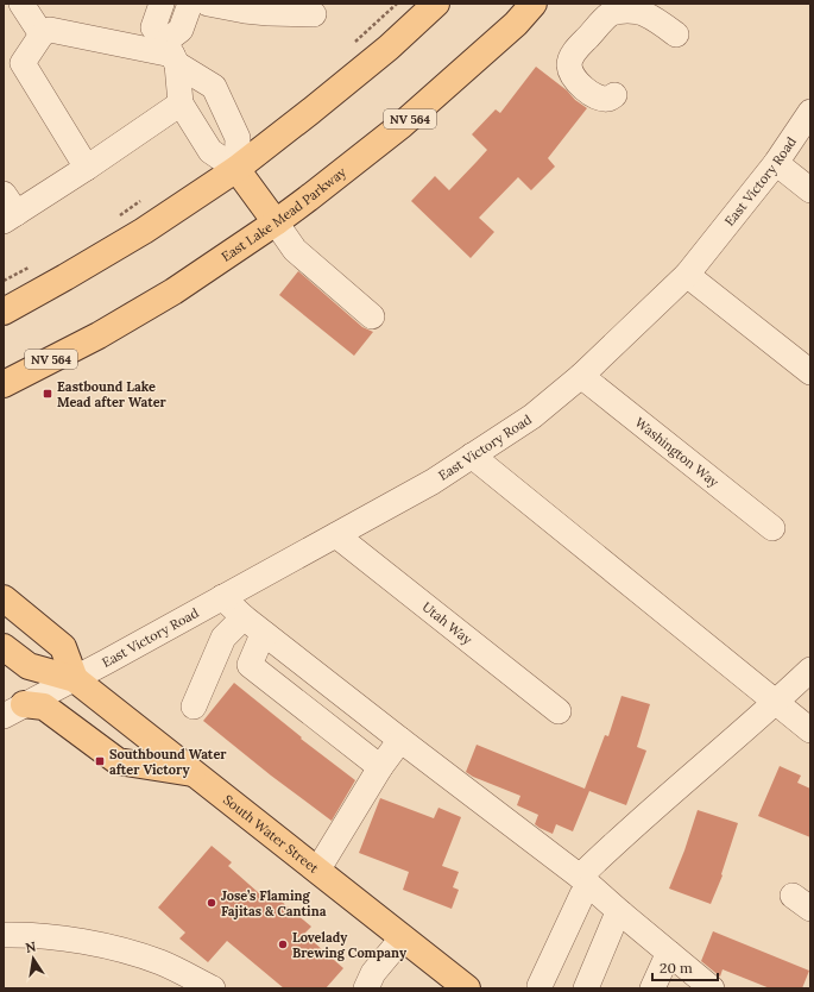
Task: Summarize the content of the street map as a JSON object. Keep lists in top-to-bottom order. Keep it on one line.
{"streets":{"main road":["NV 564","East Lake Mead Parkway","South Water Street"],"street":["East Victory Road","Washington Way","Utah Way"]},"crossings":[["East Victory Road","Washington Way"],["East Victory Road","Utah Way"],["East Victory Road","South Water Street"]],"places":{"transit":["Eastbound Lake Mead after Water","Southbound Water after Victory"],"other":["Jose’s Flaming Fajitas & Cantina","Lovelady Brewing Company"]},"scale_bar":"20 m","north":"top"}
